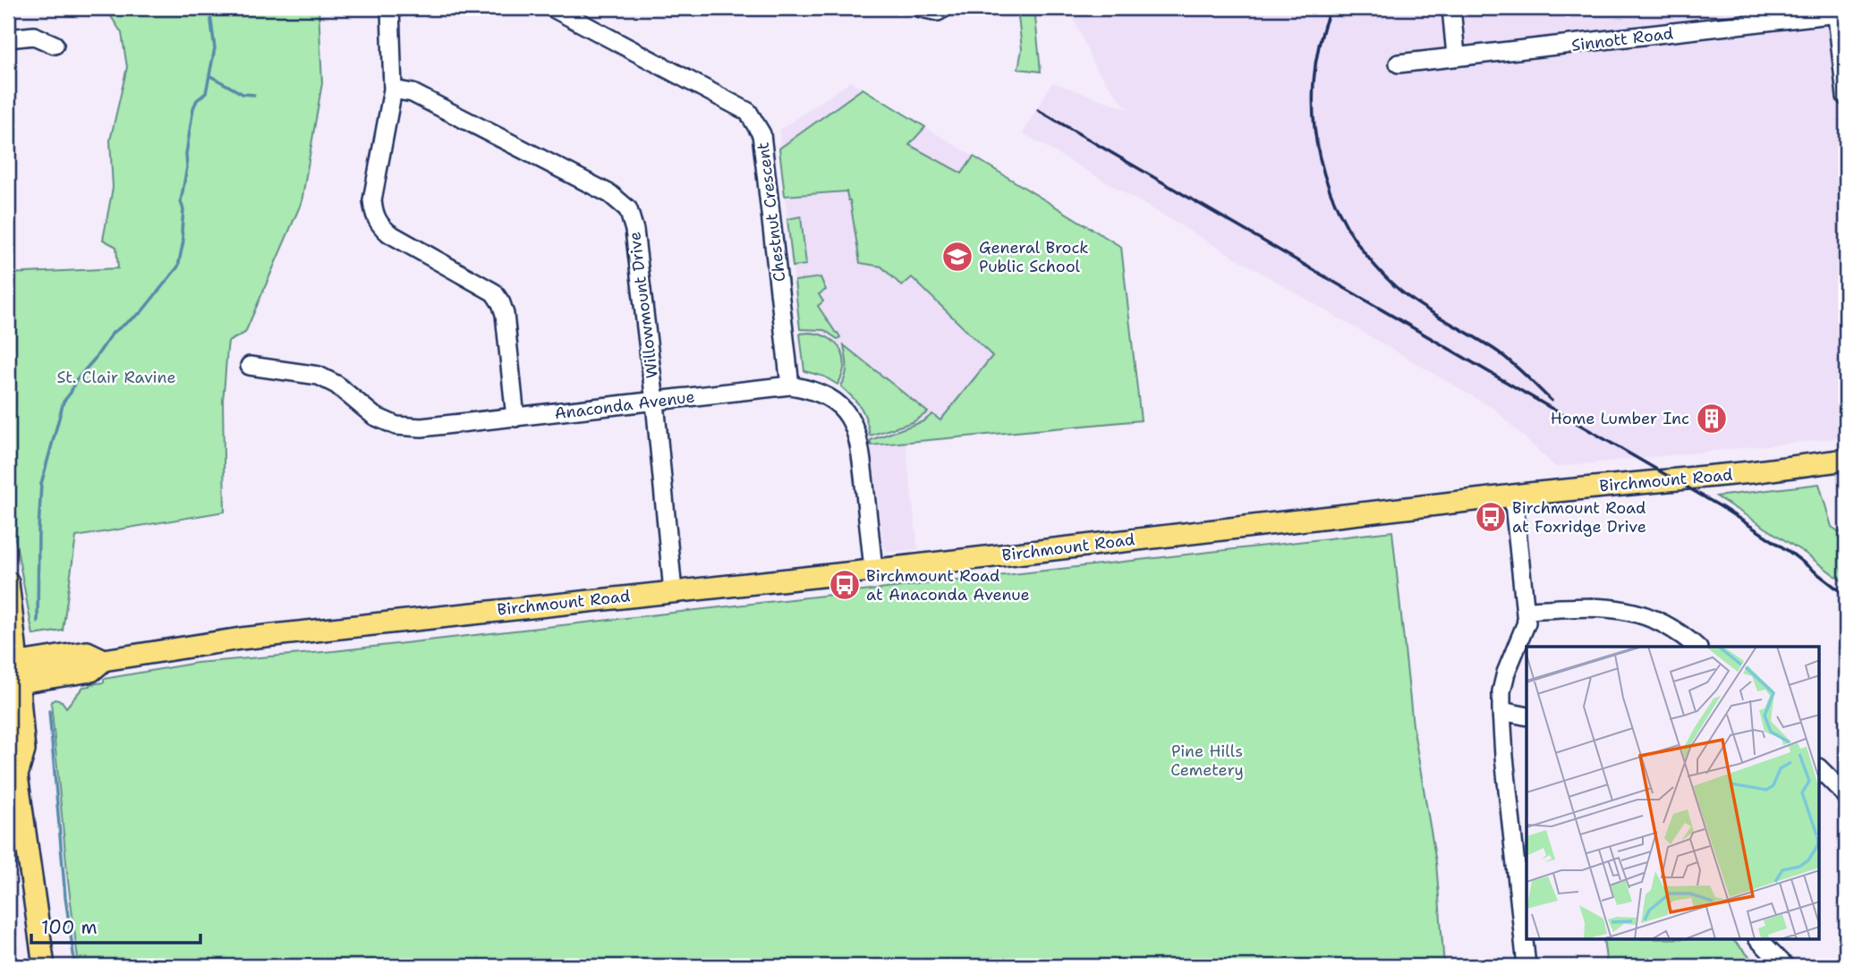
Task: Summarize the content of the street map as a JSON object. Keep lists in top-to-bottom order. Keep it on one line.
{"streets":{"main road":["Birchmount Road"],"street":["Sinnott Road","Chestnut Crescent","Willowmount Drive","Anaconda Avenue"]},"crossings":[["Chestnut Crescent","Anaconda Avenue"],["Willowmount Drive","Anaconda Avenue"],["Willowmount Drive","Birchmount Road"],["Anaconda Avenue","Birchmount Road"]],"parks":["St. Clair Ravine","Pine Hills Cemetery"],"places":{"school or university":["General Brock Public School"],"building":["Home Lumber Inc"],"bus stop":["Birchmount Road at Foxridge Drive","Birchmount Road at Anaconda Avenue"]},"scale_bar":"100 m"}
